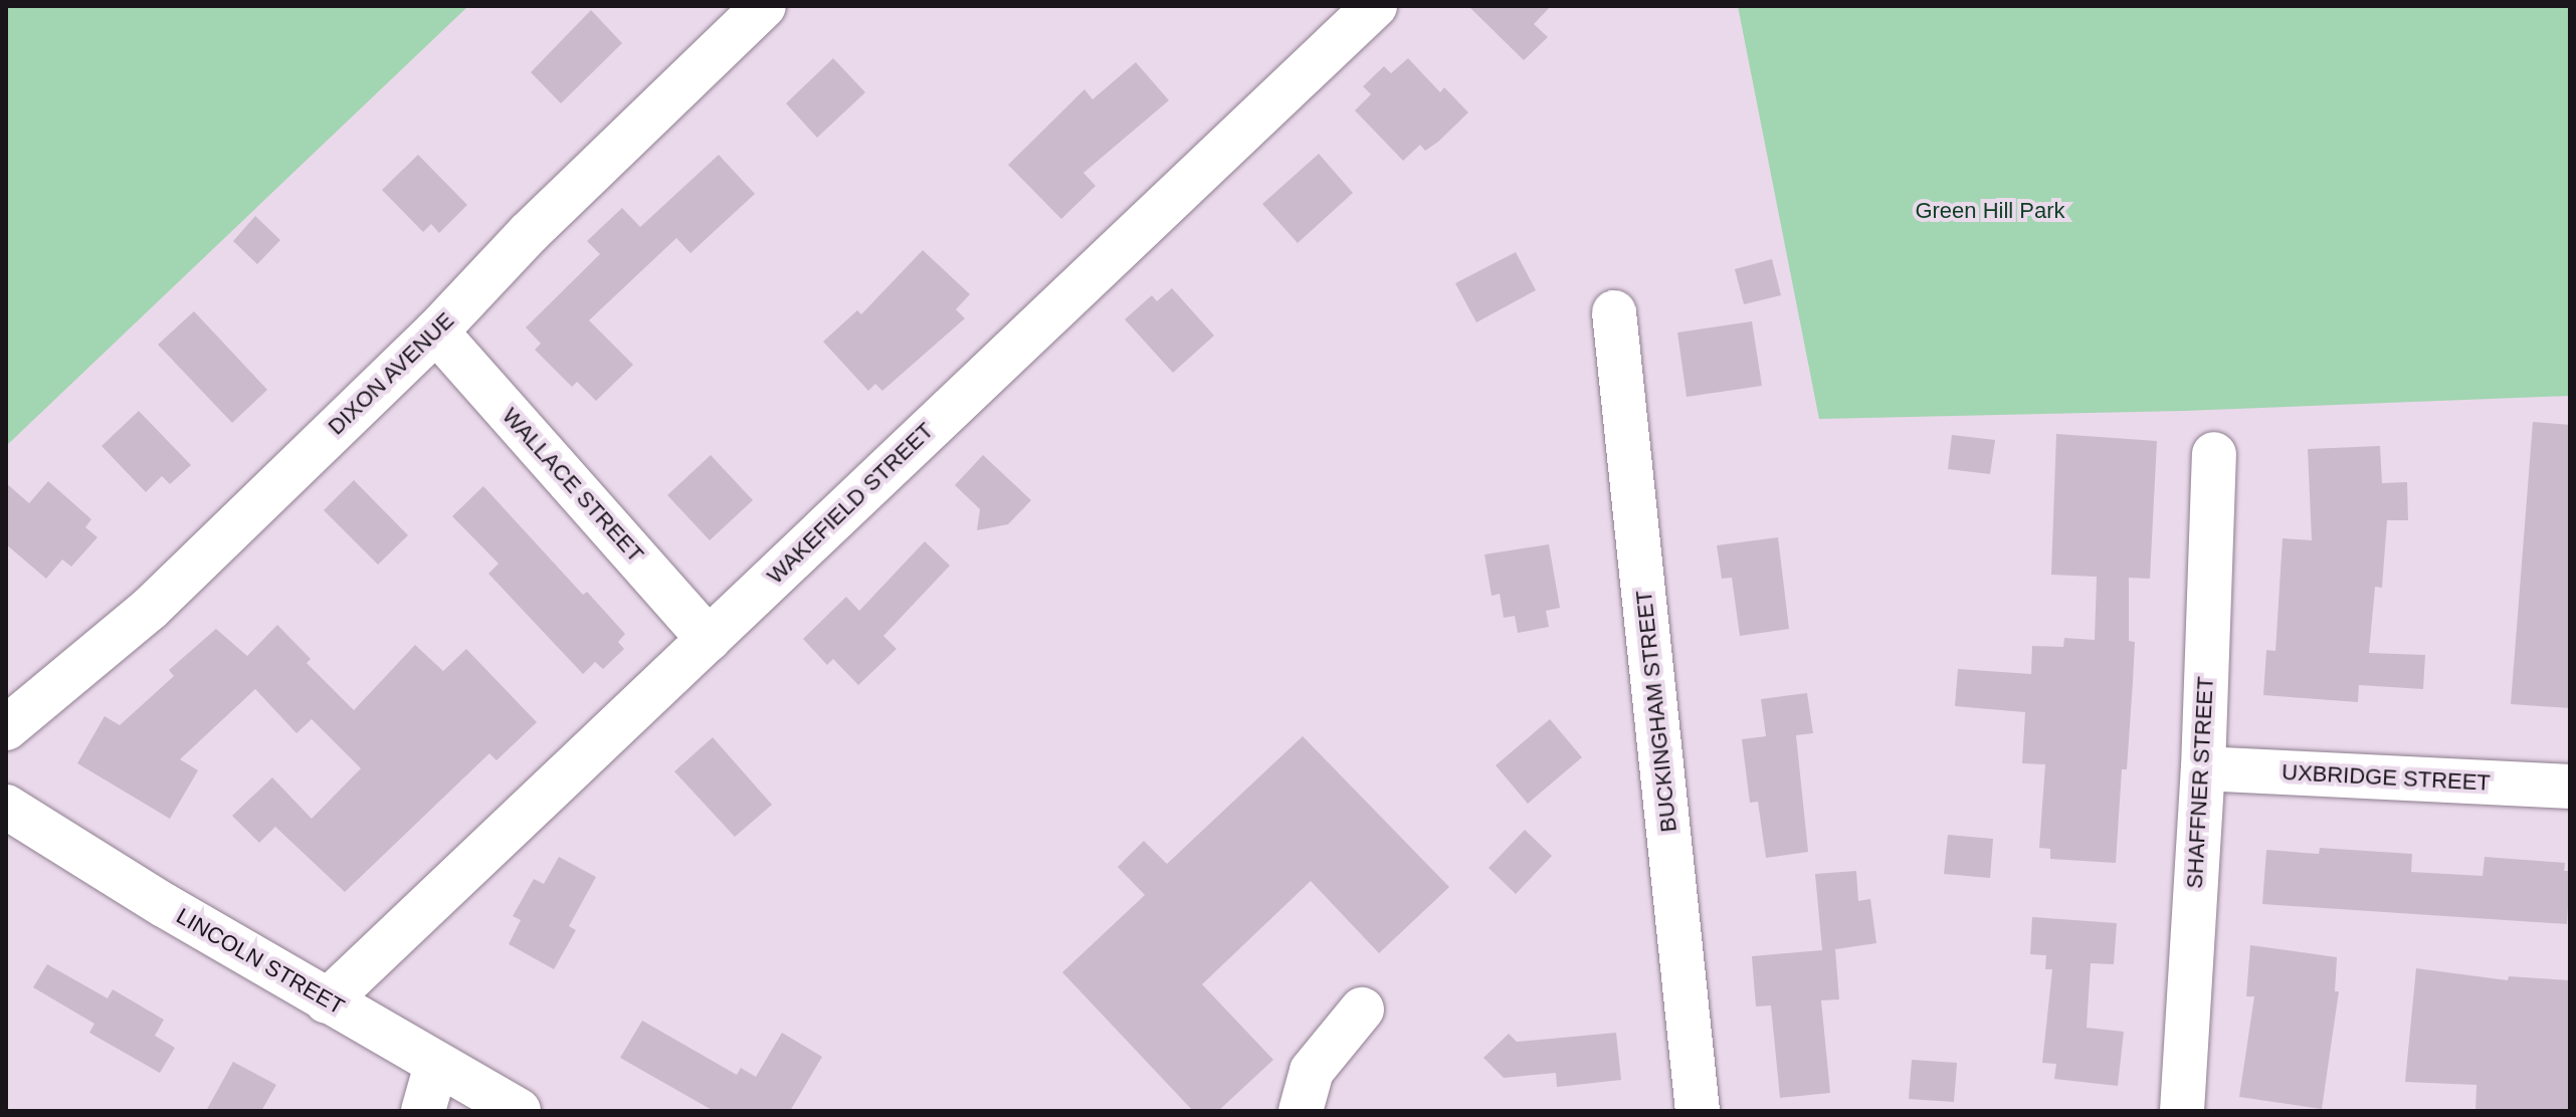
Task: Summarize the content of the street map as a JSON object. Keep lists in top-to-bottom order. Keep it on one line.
{"streets":{"street":["DIXON AVENUE","WALLACE STREET","WAKEFIELD STREET","BUCKINGHAM STREET","UXBRIDGE STREET","SHAFFNER STREET","LINCOLN STREET"]},"crossings":[["DIXON AVENUE","WALLACE STREET"],["WALLACE STREET","WAKEFIELD STREET"],["WAKEFIELD STREET","LINCOLN STREET"],["UXBRIDGE STREET","SHAFFNER STREET"]],"parks":["Green Hill Park"]}
